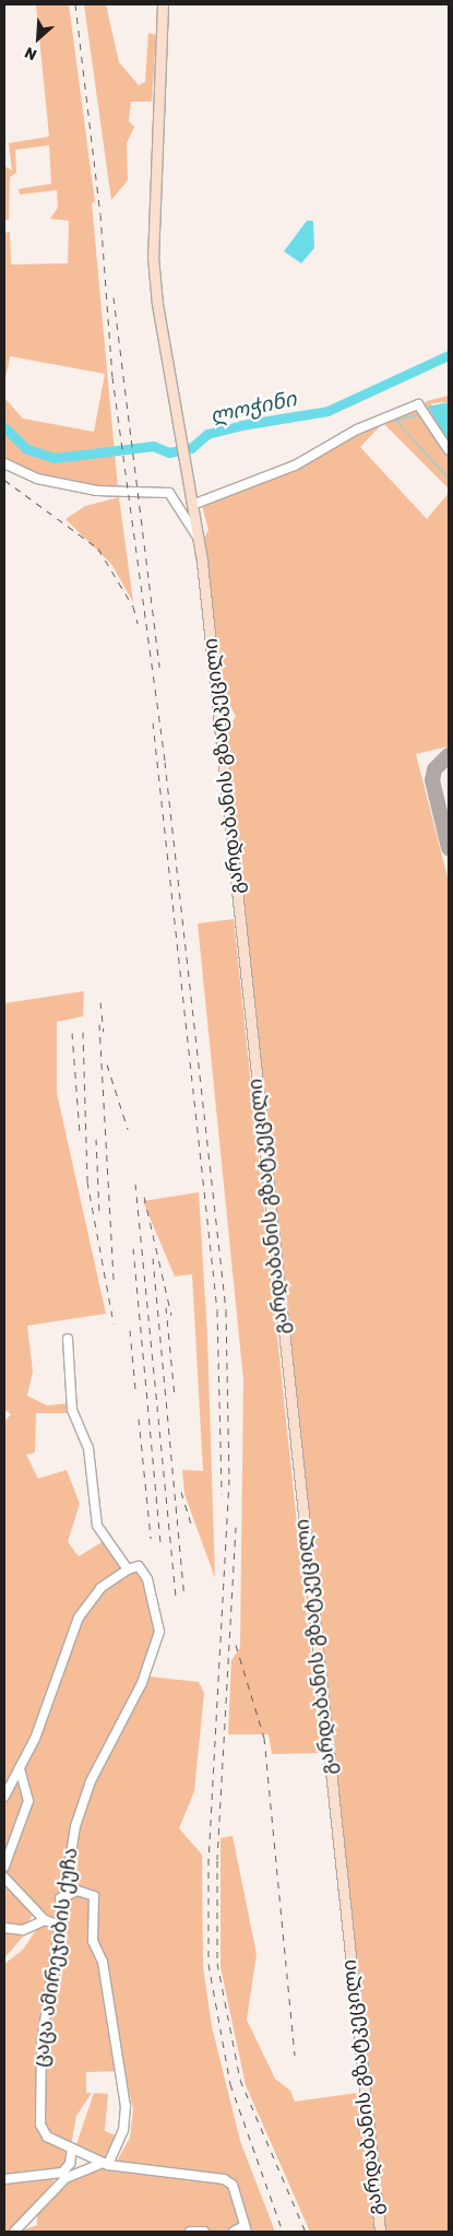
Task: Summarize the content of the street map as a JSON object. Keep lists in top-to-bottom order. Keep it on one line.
{"streets":{"main road":["გარდაბანის გზატკეცილი"],"street":["ცაცა ამირეჯიბის ქუჩა"]},"water":["ლოჭინი"],"north":"bottom left"}
